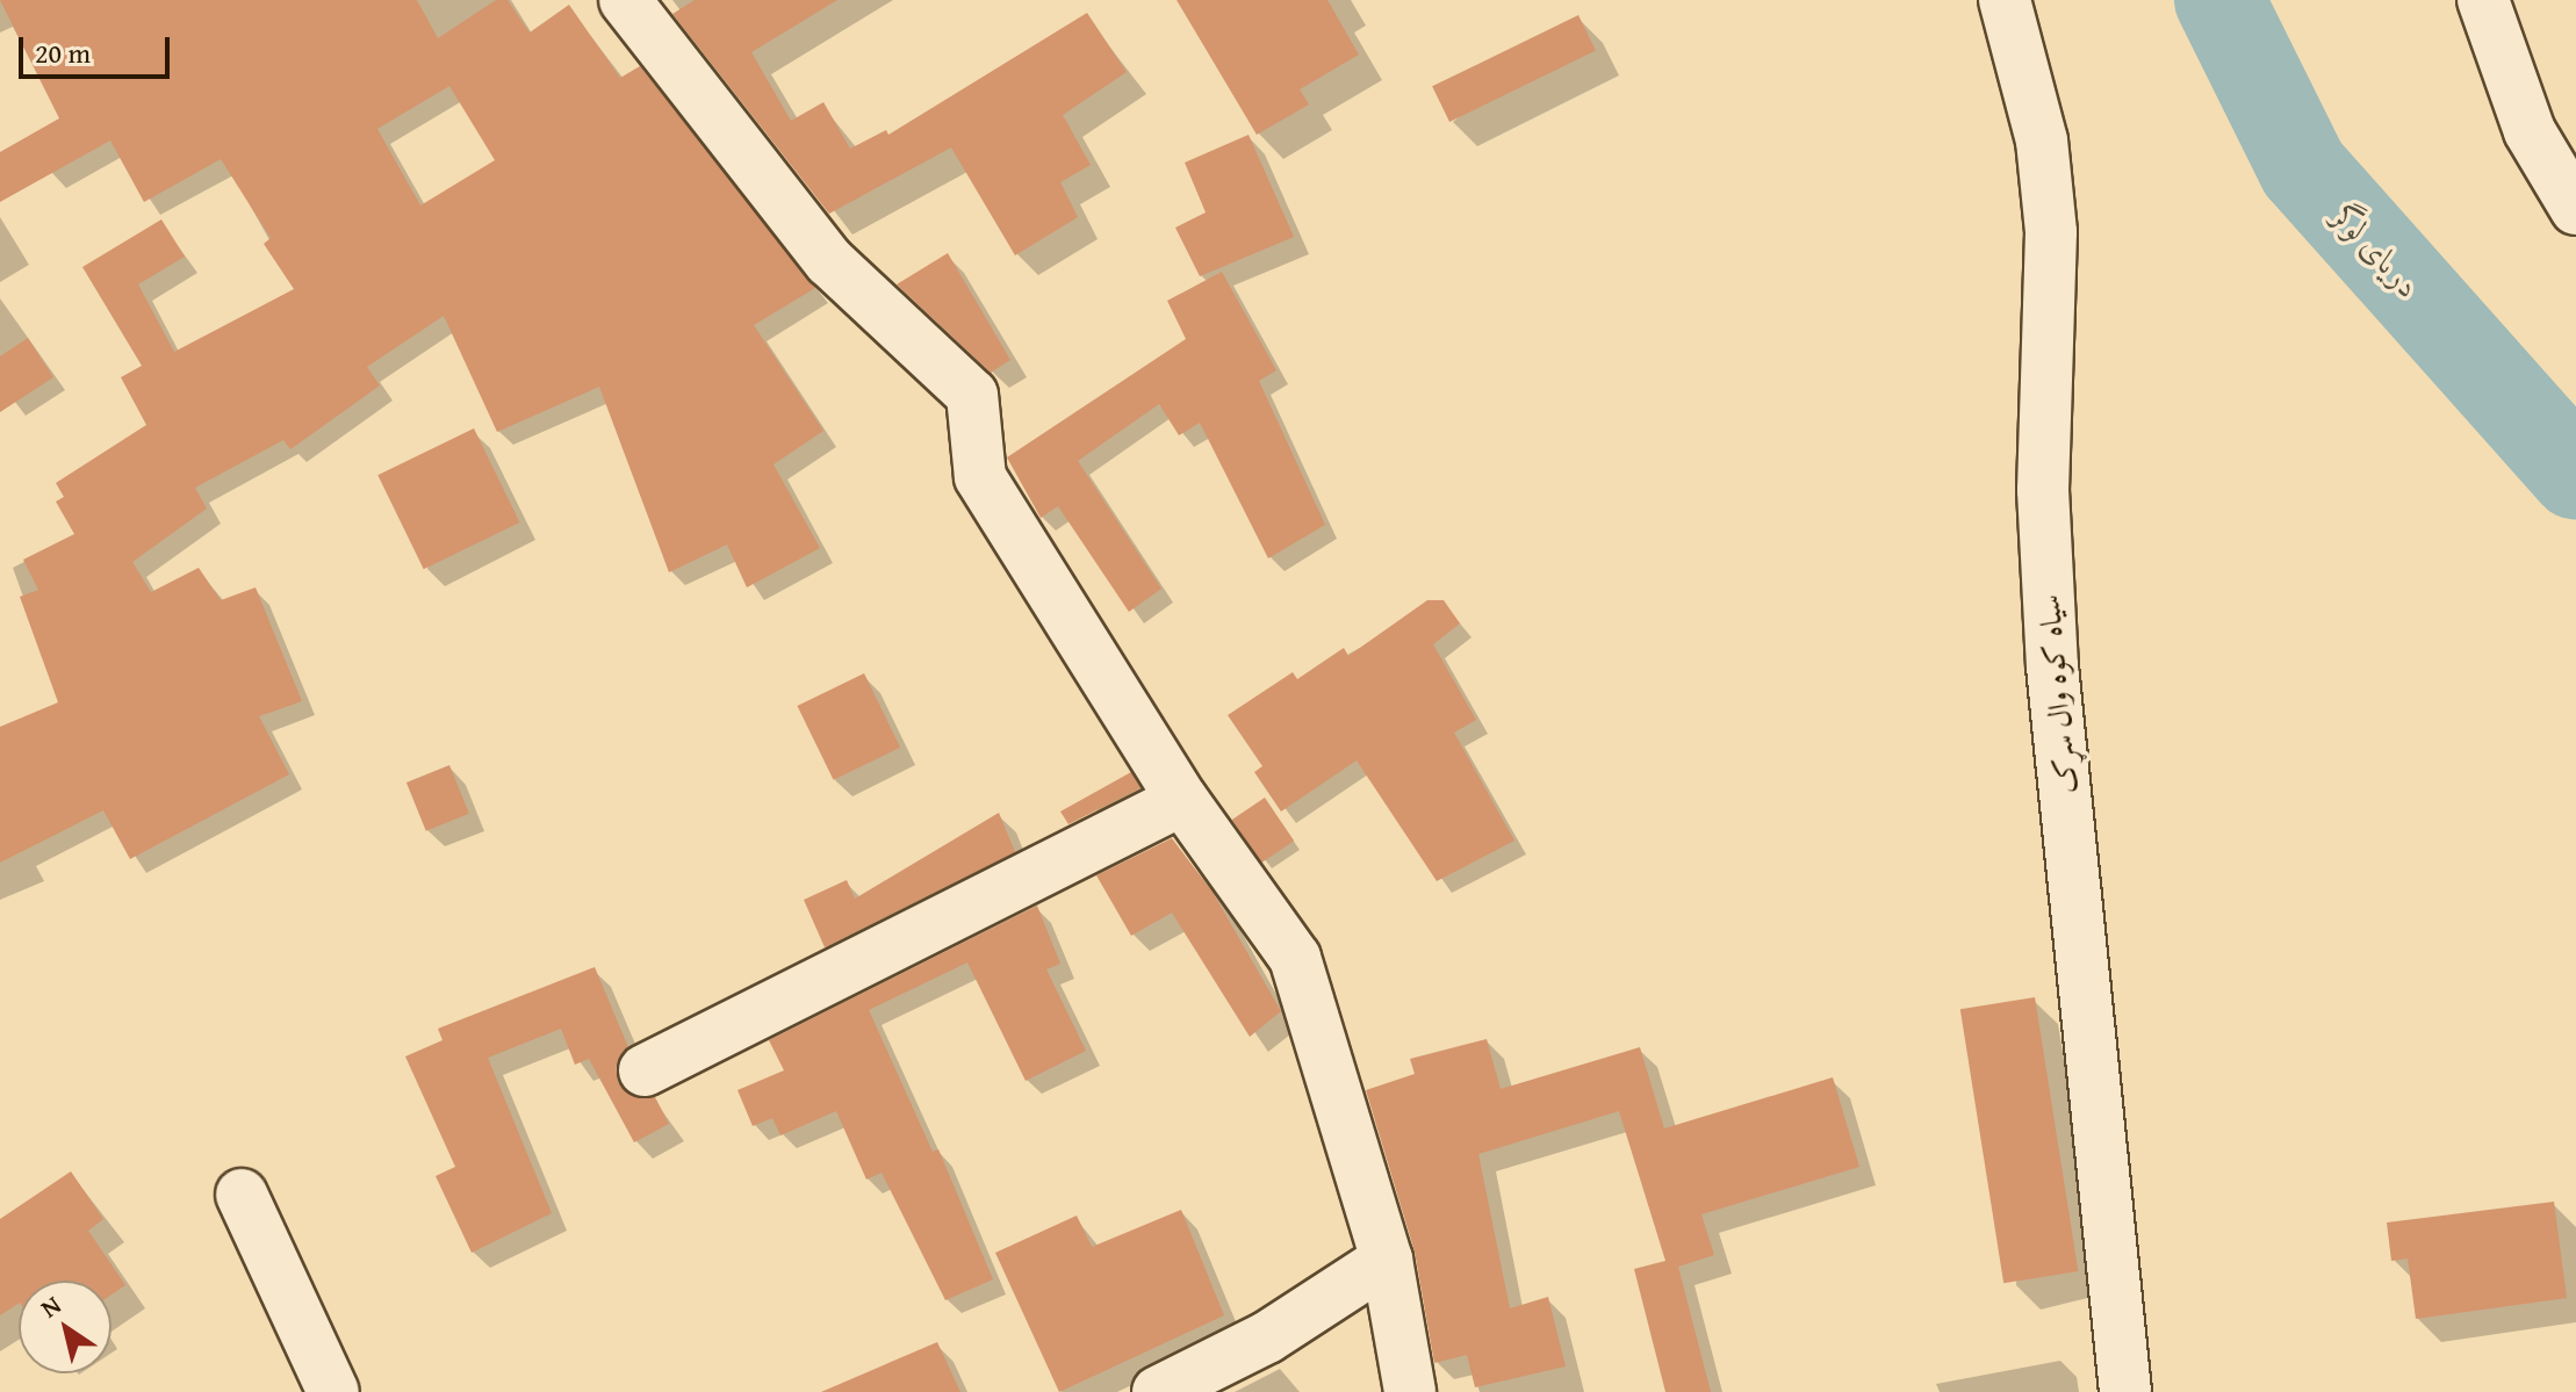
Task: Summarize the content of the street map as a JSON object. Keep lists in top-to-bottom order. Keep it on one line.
{"streets":{"street":["سیاه کوه وال سړک"]},"water":["دریای لوگر"],"scale_bar":"20 m","north":"top left"}
